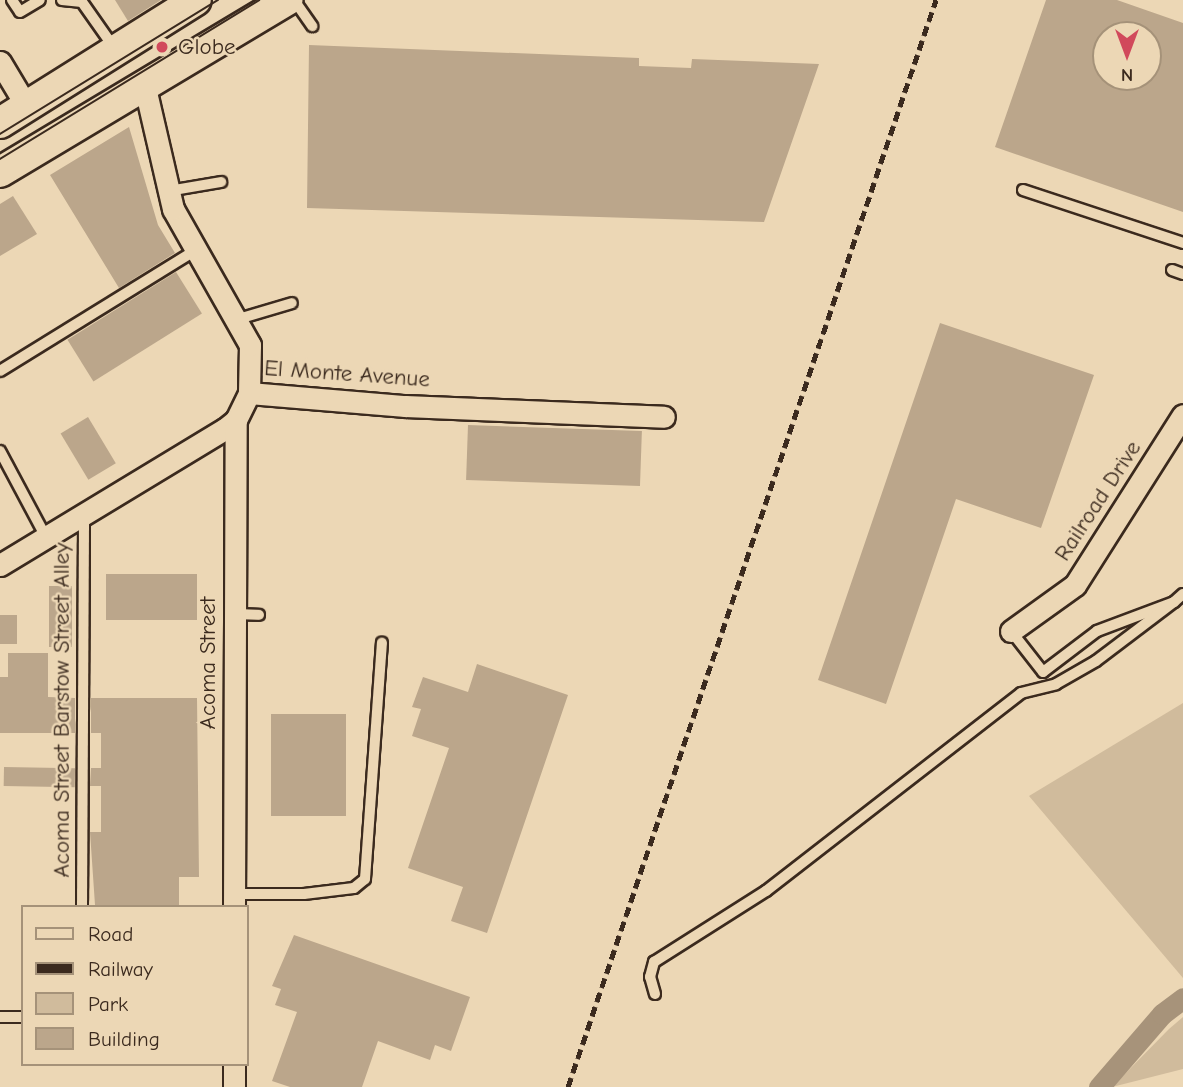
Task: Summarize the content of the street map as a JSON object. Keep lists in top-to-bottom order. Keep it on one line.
{"streets":{"street":["El Monte Avenue","Railroad Drive","Acoma Street"],"lane":["Acoma Street Barstow Street Alley"]},"crossings":[["El Monte Avenue","Acoma Street"]],"places":["Globe"],"legend":["Road","Railway","Park","Building"],"north":"bottom"}
